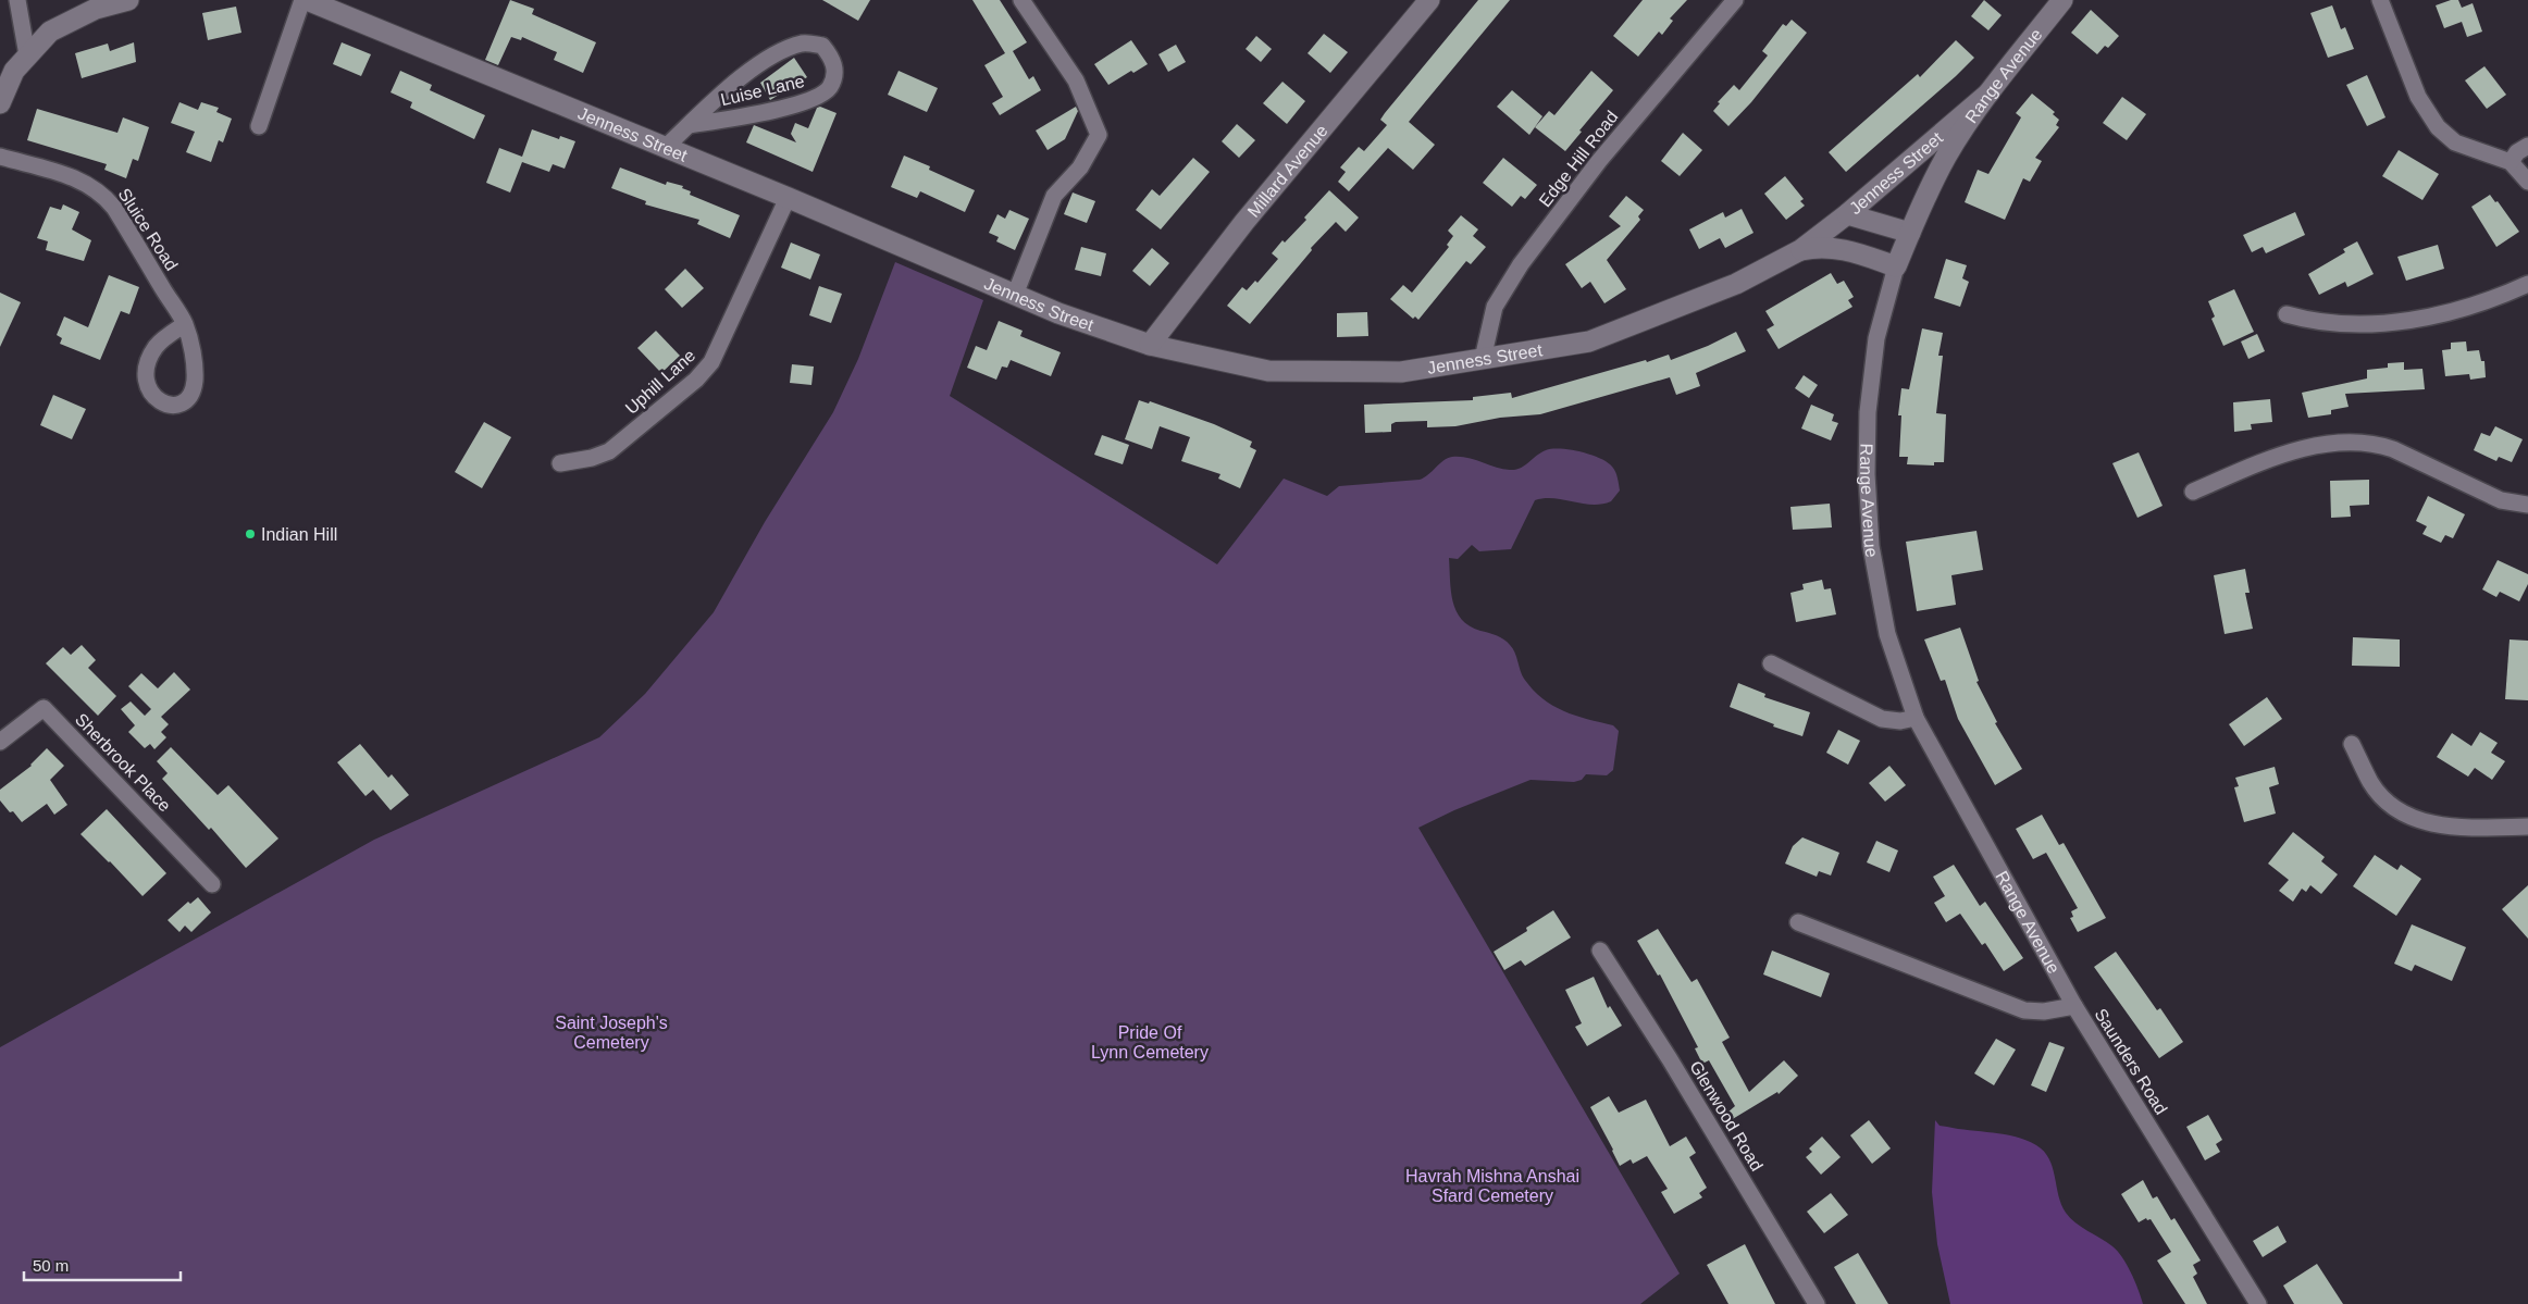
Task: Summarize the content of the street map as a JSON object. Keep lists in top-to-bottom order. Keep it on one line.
{"streets":{"street":["Range Avenue","Luise Lane","Jenness Street","Edge Hill Road","Millard Avenue","Sluice Road","Uphill Lane","Sherbrook Place","Saunders Road","Glenwood Road"]},"crossings":[["Range Avenue","Jenness Street"],["Range Avenue","Saunders Road"],["Luise Lane","Jenness Street"],["Jenness Street","Edge Hill Road"],["Jenness Street","Millard Avenue"],["Jenness Street","Uphill Lane"]],"parks":["Saint Joseph's Cemetery","Pride Of Lynn Cemetery","Havrah Mishna Anshai Sfard Cemetery"],"places":["Indian Hill"],"scale_bar":"50 m"}
